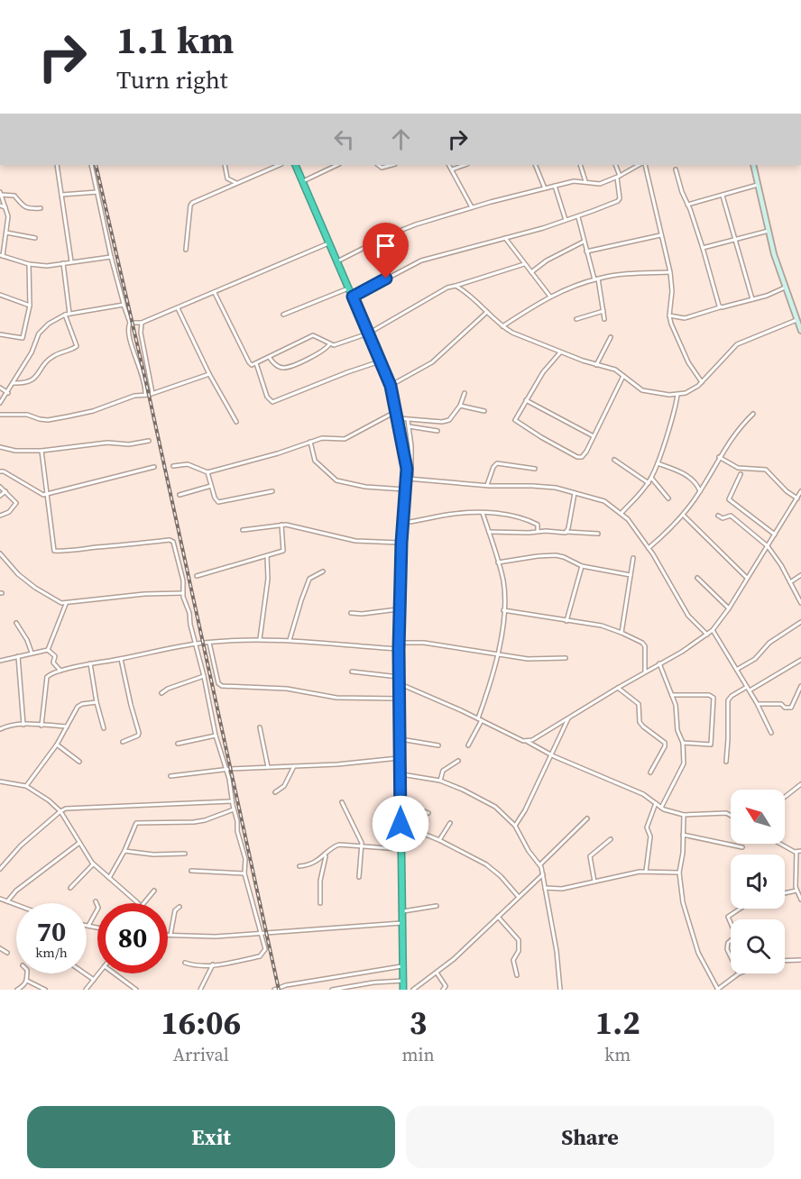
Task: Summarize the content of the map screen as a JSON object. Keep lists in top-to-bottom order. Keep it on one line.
{"north":"top left","page":{"turn":["1.1 km","Turn right"],"speed":"70 km/h","limit":"80","eta":["16:06","Arrival","3","min","1.2","km"],"buttons":["Exit","Share"]}}
